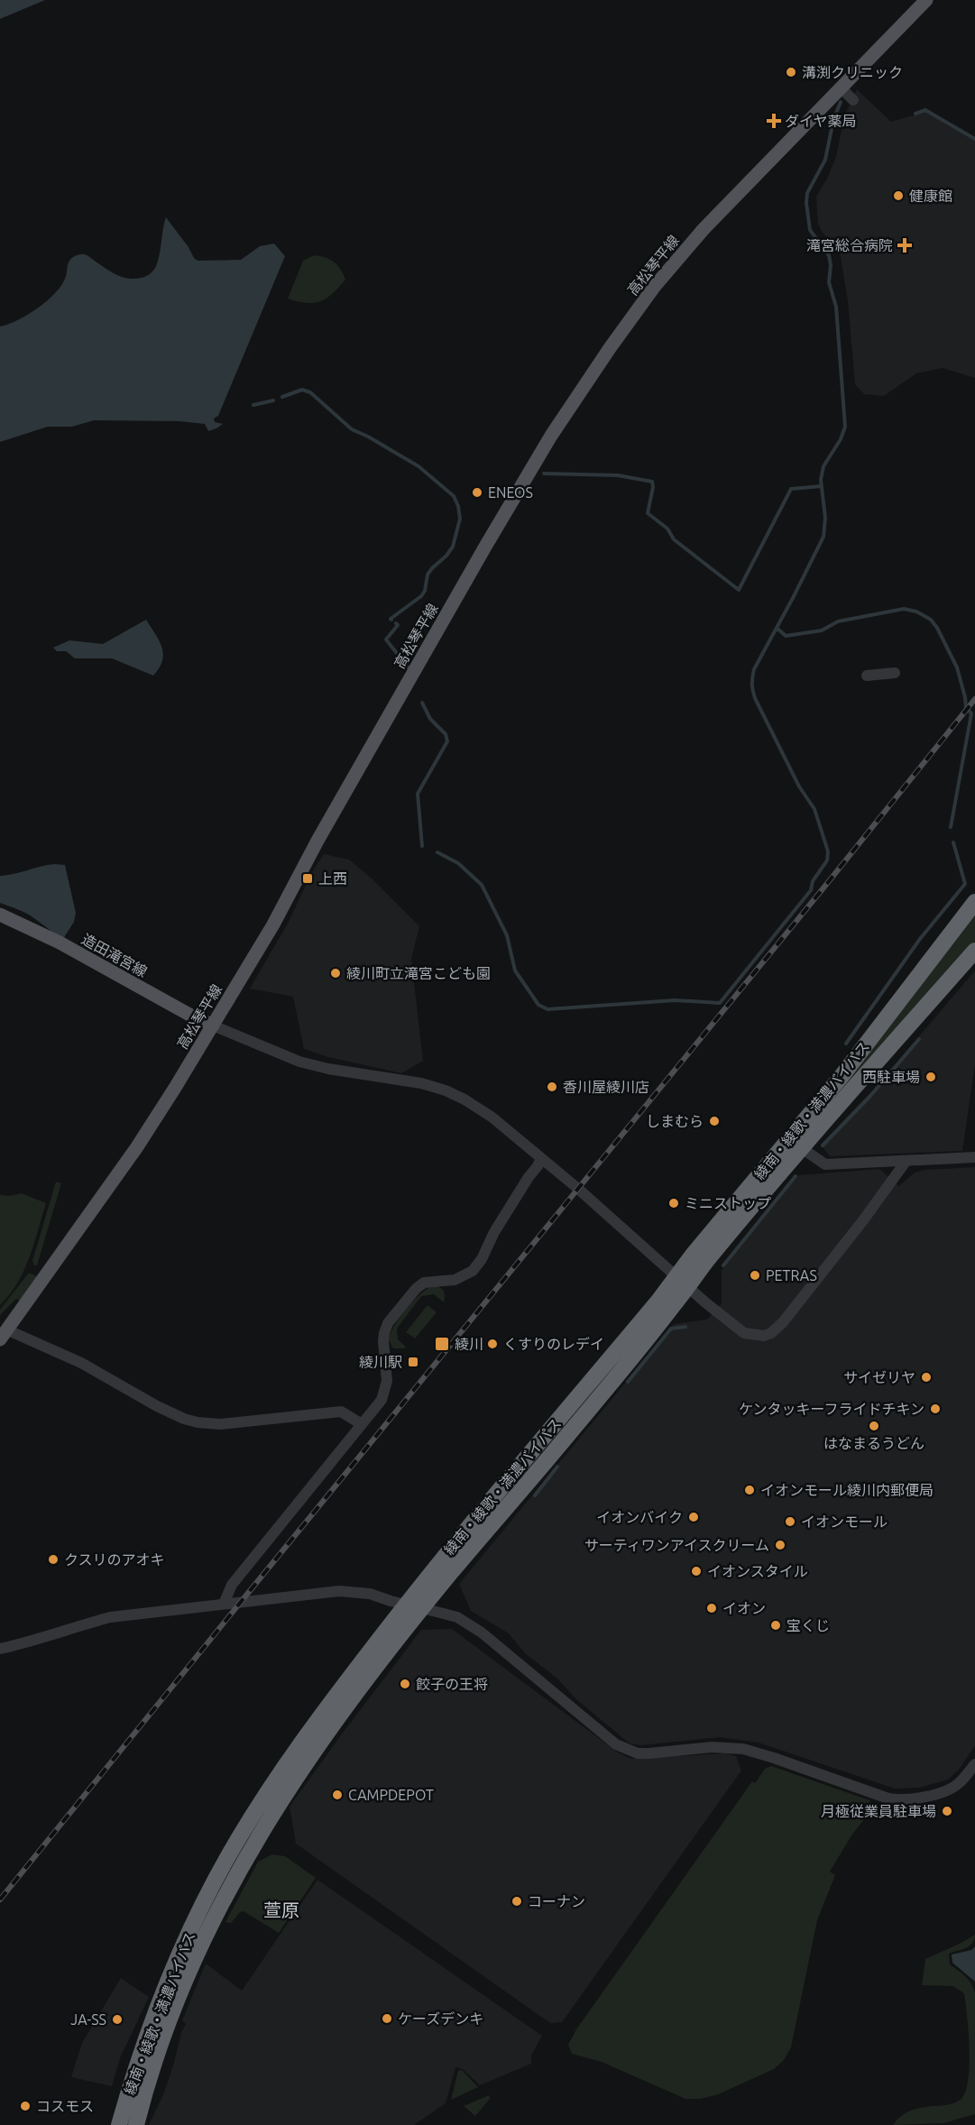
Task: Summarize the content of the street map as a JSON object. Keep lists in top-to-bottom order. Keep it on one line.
{"streets":{"highway":["綾南・綾歌・満濃バイパス"],"main road":["高松琴平線","造田滝宮線"]},"crossings":[["高松琴平線","造田滝宮線"]],"districts":["萱原"],"places":{"other":["溝渕クリニック","健康館","ENEOS","綾川町立滝宮こども園","西駐車場","香川屋綾川店","しまむら","ミニストップ","PETRAS","くすりのレデイ","サイゼリヤ","ケンタッキーフライドチキン","はなまるうどん","イオンモール綾川内郵便局","イオンバイク","イオンモール","サーティワンアイスクリーム","クスリのアオキ","イオンスタイル","イオン","宝くじ","餃子の王将","CAMPDEPOT","月極従業員駐車場","コーナン","ケーズデンキ","JA-SS","コスモス"],"health":["ダイヤ薬局","滝宮総合病院"],"transit":["上西","綾川","綾川駅"]}}
